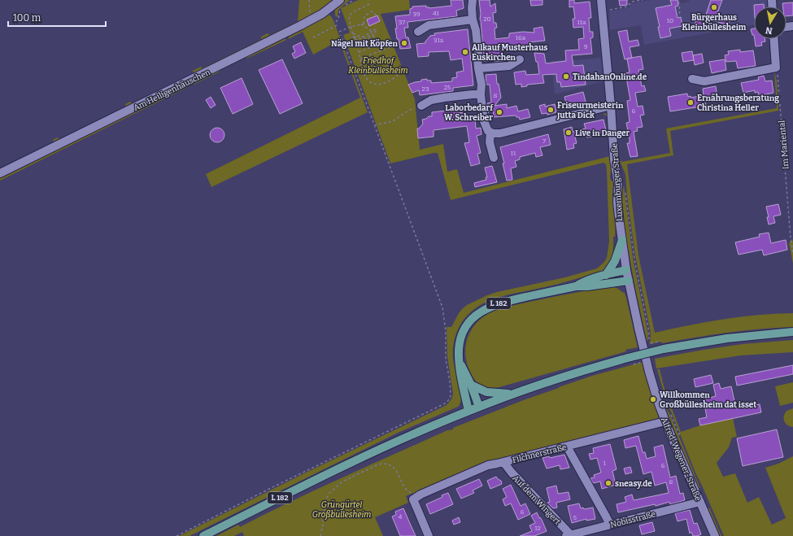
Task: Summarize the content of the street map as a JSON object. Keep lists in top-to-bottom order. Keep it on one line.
{"streets":{"main road":["L 182"],"street":["Am Heiligenhäuschen","Luxemburger Straße","Filchnerstraße","Alfred-Wegener-Straße","Auf dem Wingert","Nobisstraße"],"path":["Im Mariental"]},"crossings":[["Luxemburger Straße","L 182"],["Luxemburger Straße","Alfred-Wegener-Straße"],["Filchnerstraße","Alfred-Wegener-Straße"],["Filchnerstraße","Auf dem Wingert"],["Alfred-Wegener-Straße","Nobisstraße"],["Auf dem Wingert","Nobisstraße"]],"parks":["Friedhof Kleinbüllesheim","Grüngürtel Großbüllesheim"],"places":["Bürgerhaus Kleinbüllesheim","Nägel mit Köpfen","Allkauf Musterhaus Euskirchen","TindahanOnline.de","Ernährungsberatung Christina Heller","Friseurmeisterin Jutta Dick","Laborbedarf W. Schreiber","Live in Danger","Willkommen Großbüllesheim dat isset","sneasy.de"],"house_numbers":["41","39","20","10","37","11a","16a","31a","9","25","23","8","6","7","11","1","6","8","6","4","5","12"],"scale_bar":"100 m","north":"bottom"}
